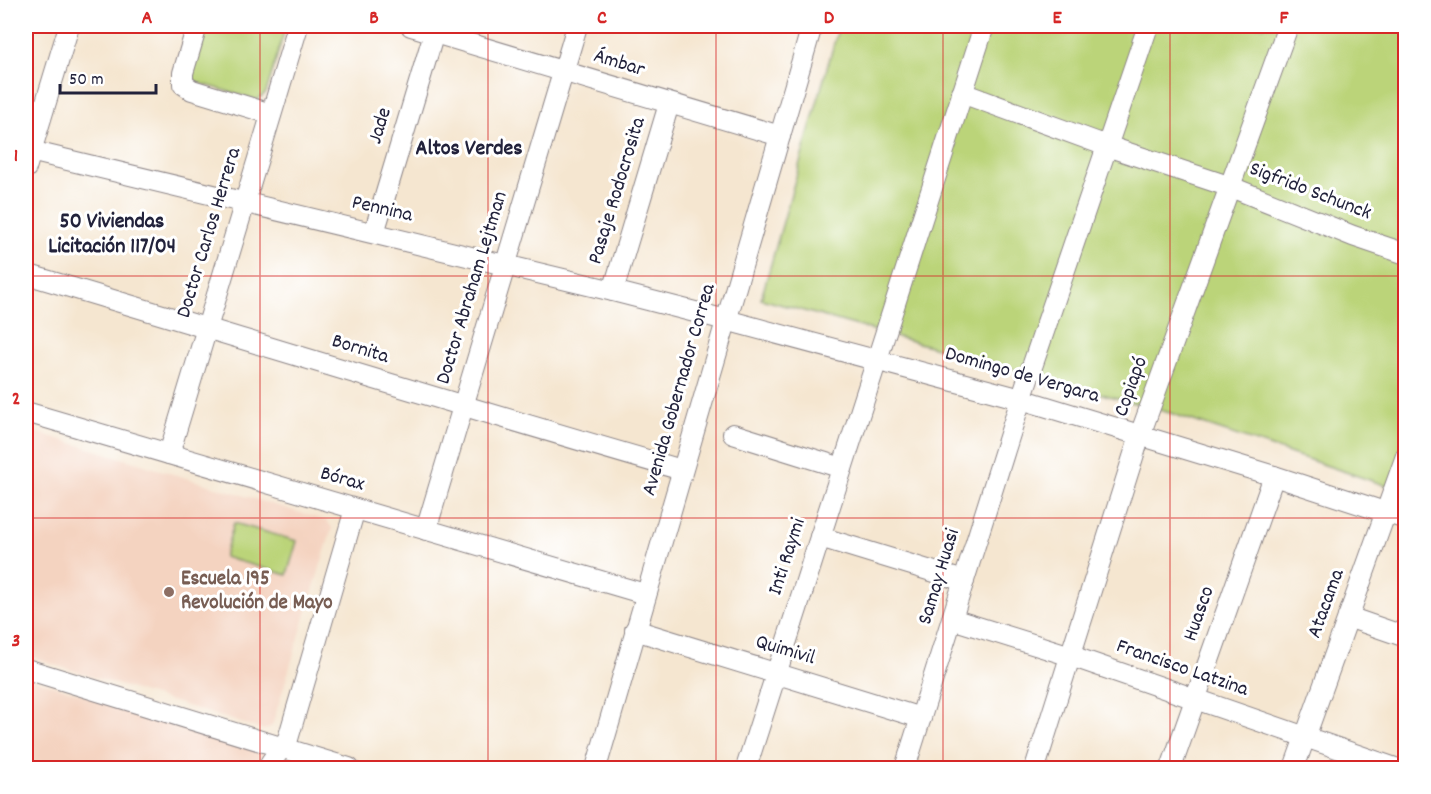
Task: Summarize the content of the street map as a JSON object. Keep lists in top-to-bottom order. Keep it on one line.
{"streets":{"street":["Ámbar","Jade","Pasaje Rodocrosita","Sigfrido Schunck","Pennina","Doctor Carlos Herrera","Doctor Abraham Lejtman","Bornita","Domingo de Vergara","Copiapó","Avenida Gobernador Correa","Bórax","Inti Raymi","Samay Huasi","Atacama","Huasco","Quimivil","Francisco Latzina"]},"crossings":[["Ámbar","Jade"],["Ámbar","Pasaje Rodocrosita"],["Ámbar","Doctor Abraham Lejtman"],["Ámbar","Avenida Gobernador Correa"],["Jade","Pennina"],["Pasaje Rodocrosita","Pennina"],["Sigfrido Schunck","Copiapó"],["Sigfrido Schunck","Inti Raymi"],["Sigfrido Schunck","Samay Huasi"],["Pennina","Doctor Carlos Herrera"],["Pennina","Doctor Abraham Lejtman"],["Pennina","Domingo de Vergara"],["Pennina","Avenida Gobernador Correa"],["Doctor Carlos Herrera","Bornita"],["Doctor Carlos Herrera","Bórax"],["Doctor Abraham Lejtman","Bornita"],["Doctor Abraham Lejtman","Bórax"],["Bornita","Avenida Gobernador Correa"],["Domingo de Vergara","Copiapó"],["Domingo de Vergara","Avenida Gobernador Correa"],["Domingo de Vergara","Inti Raymi"],["Domingo de Vergara","Samay Huasi"],["Domingo de Vergara","Atacama"],["Domingo de Vergara","Huasco"],["Copiapó","Francisco Latzina"],["Avenida Gobernador Correa","Bórax"],["Avenida Gobernador Correa","Quimivil"],["Inti Raymi","Quimivil"],["Samay Huasi","Quimivil"],["Samay Huasi","Francisco Latzina"],["Atacama","Francisco Latzina"],["Huasco","Francisco Latzina"]],"districts":["Altos Verdes","50 Viviendas Licitación 117/04"],"places":["Escuela 195 Revolución de Mayo"],"scale_bar":"50 m","grid":{"columns":["A","B","C","D","E","F"],"rows":["1","2","3"]}}
